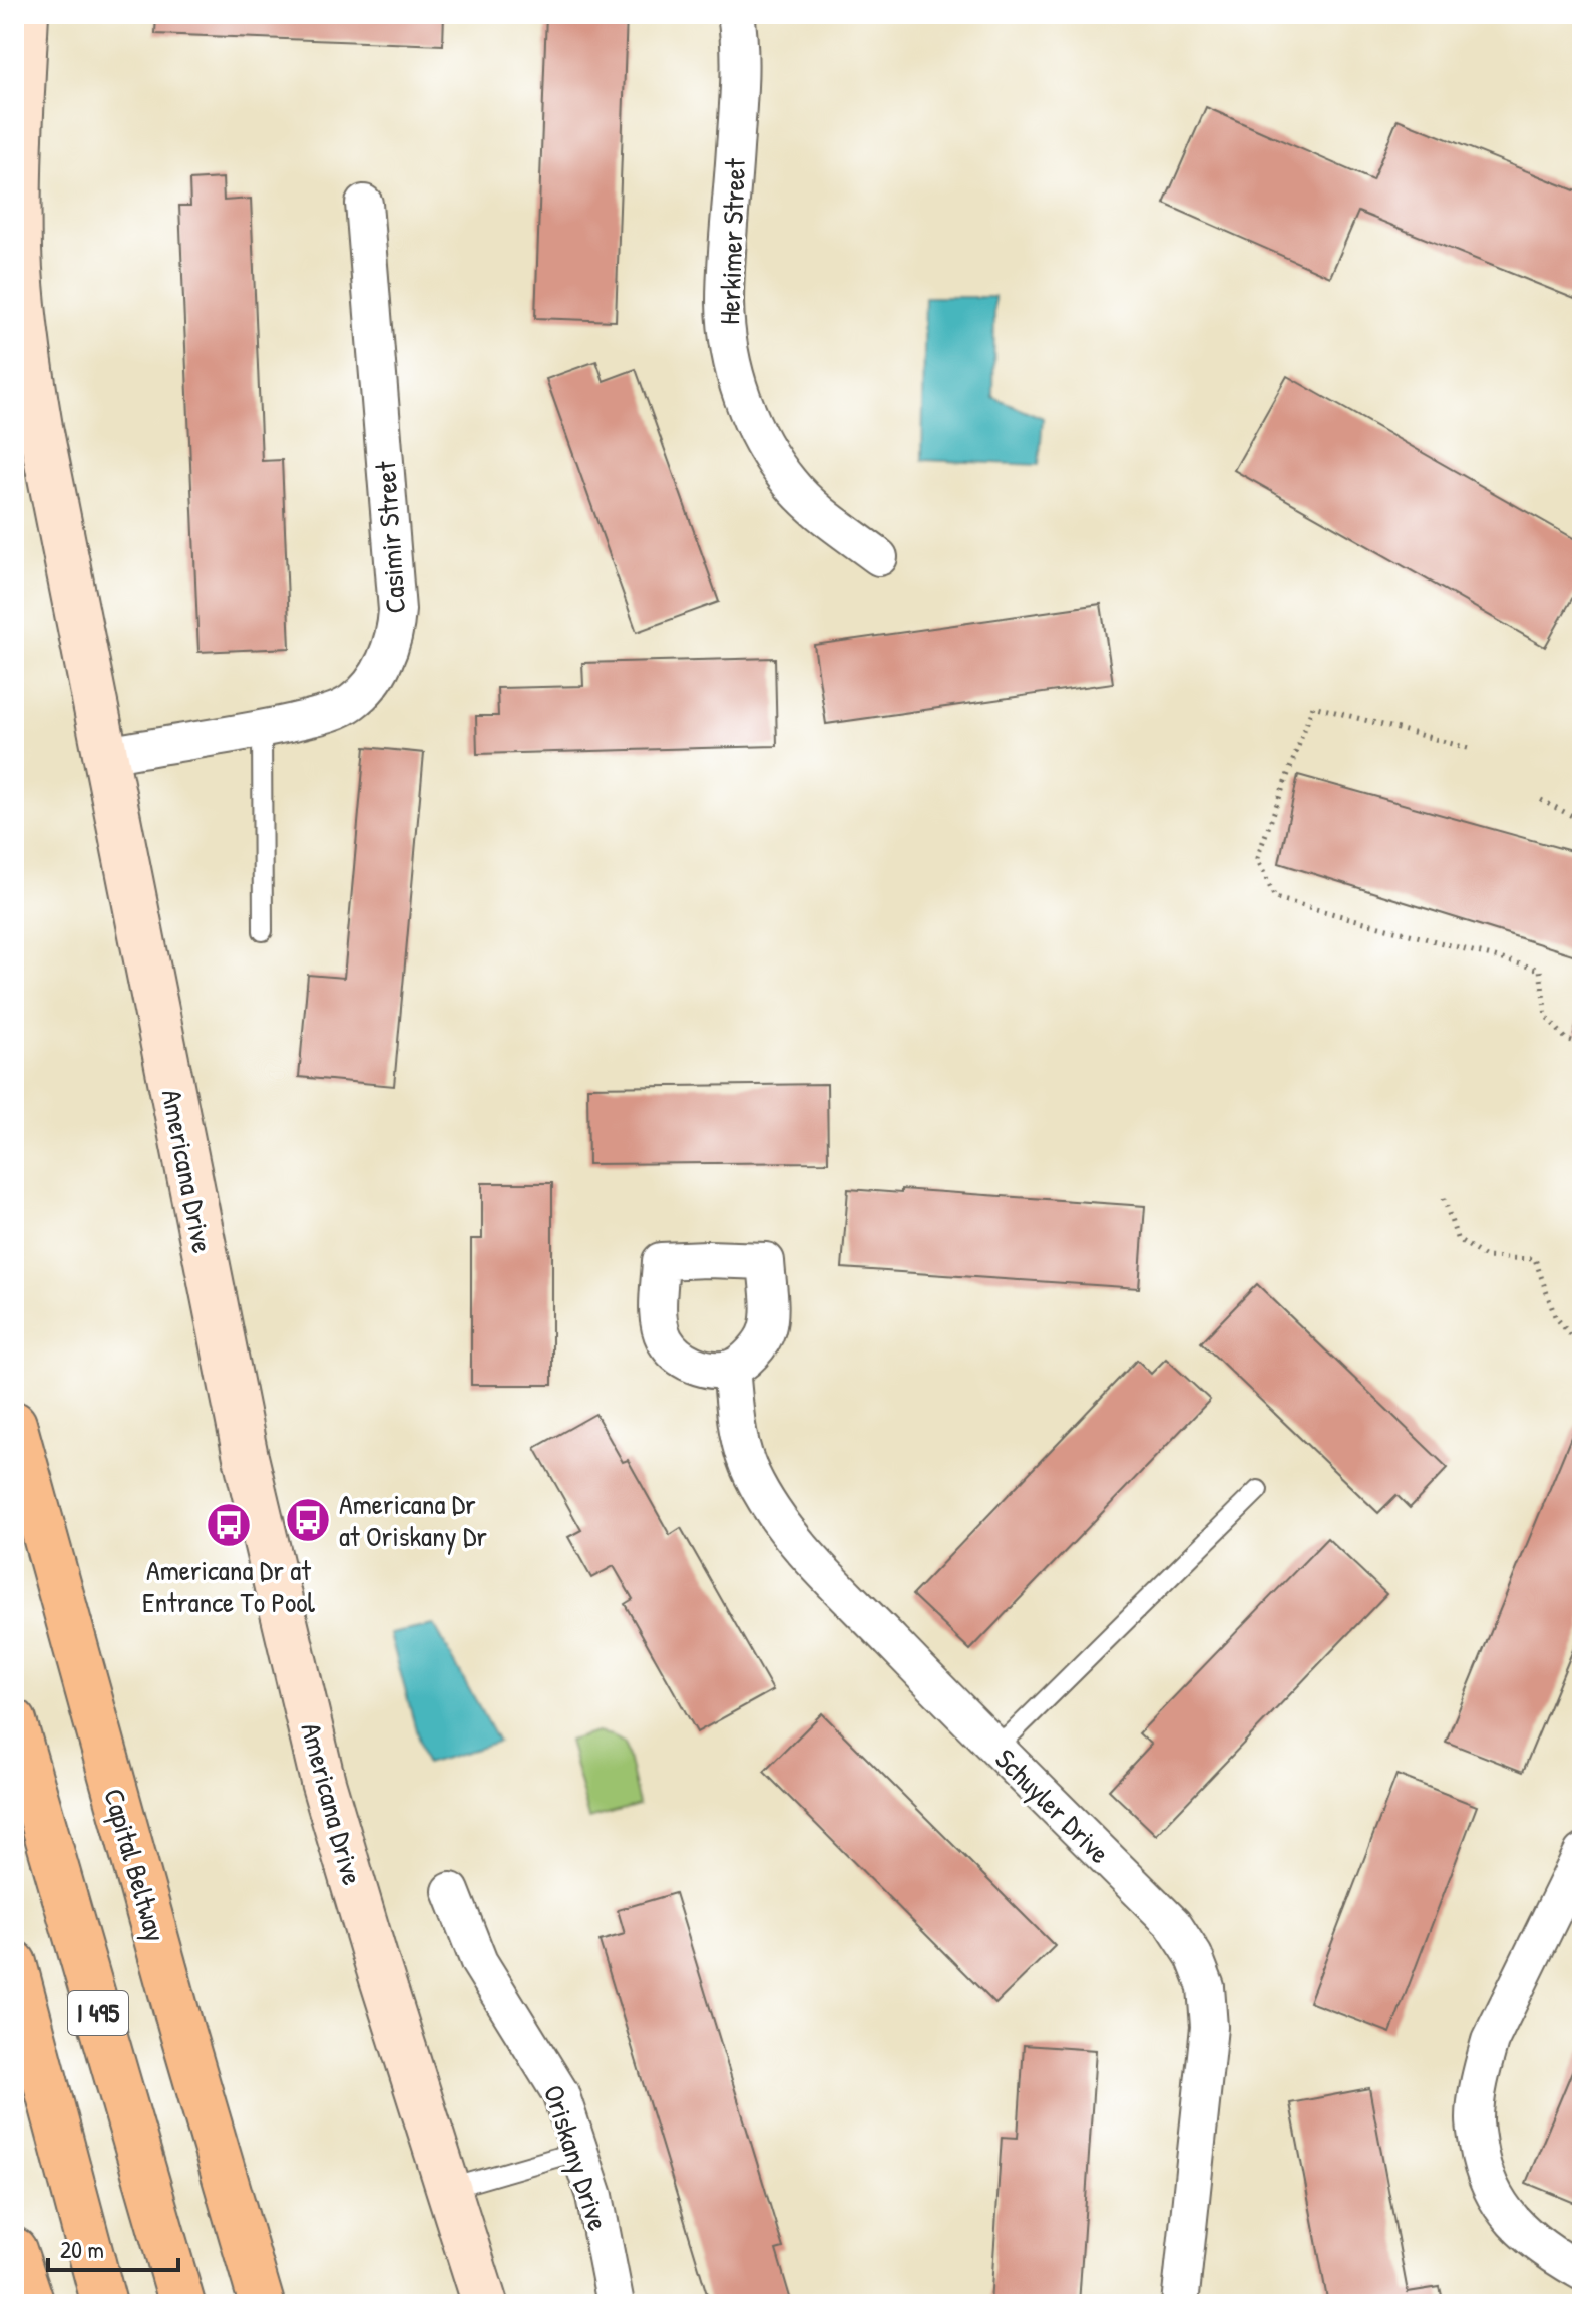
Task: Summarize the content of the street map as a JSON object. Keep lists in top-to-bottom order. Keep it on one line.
{"streets":{"highway":["Capital Beltway","I 495"],"street":["Herkimer Street","Casimir Street","Americana Drive","Schuyler Drive","Oriskany Drive"]},"crossings":[["Casimir Street","Americana Drive"]],"places":{"bus stop":["Americana Dr at Oriskany Dr","Americana Dr at Entrance To Pool"]},"scale_bar":"20 m"}
